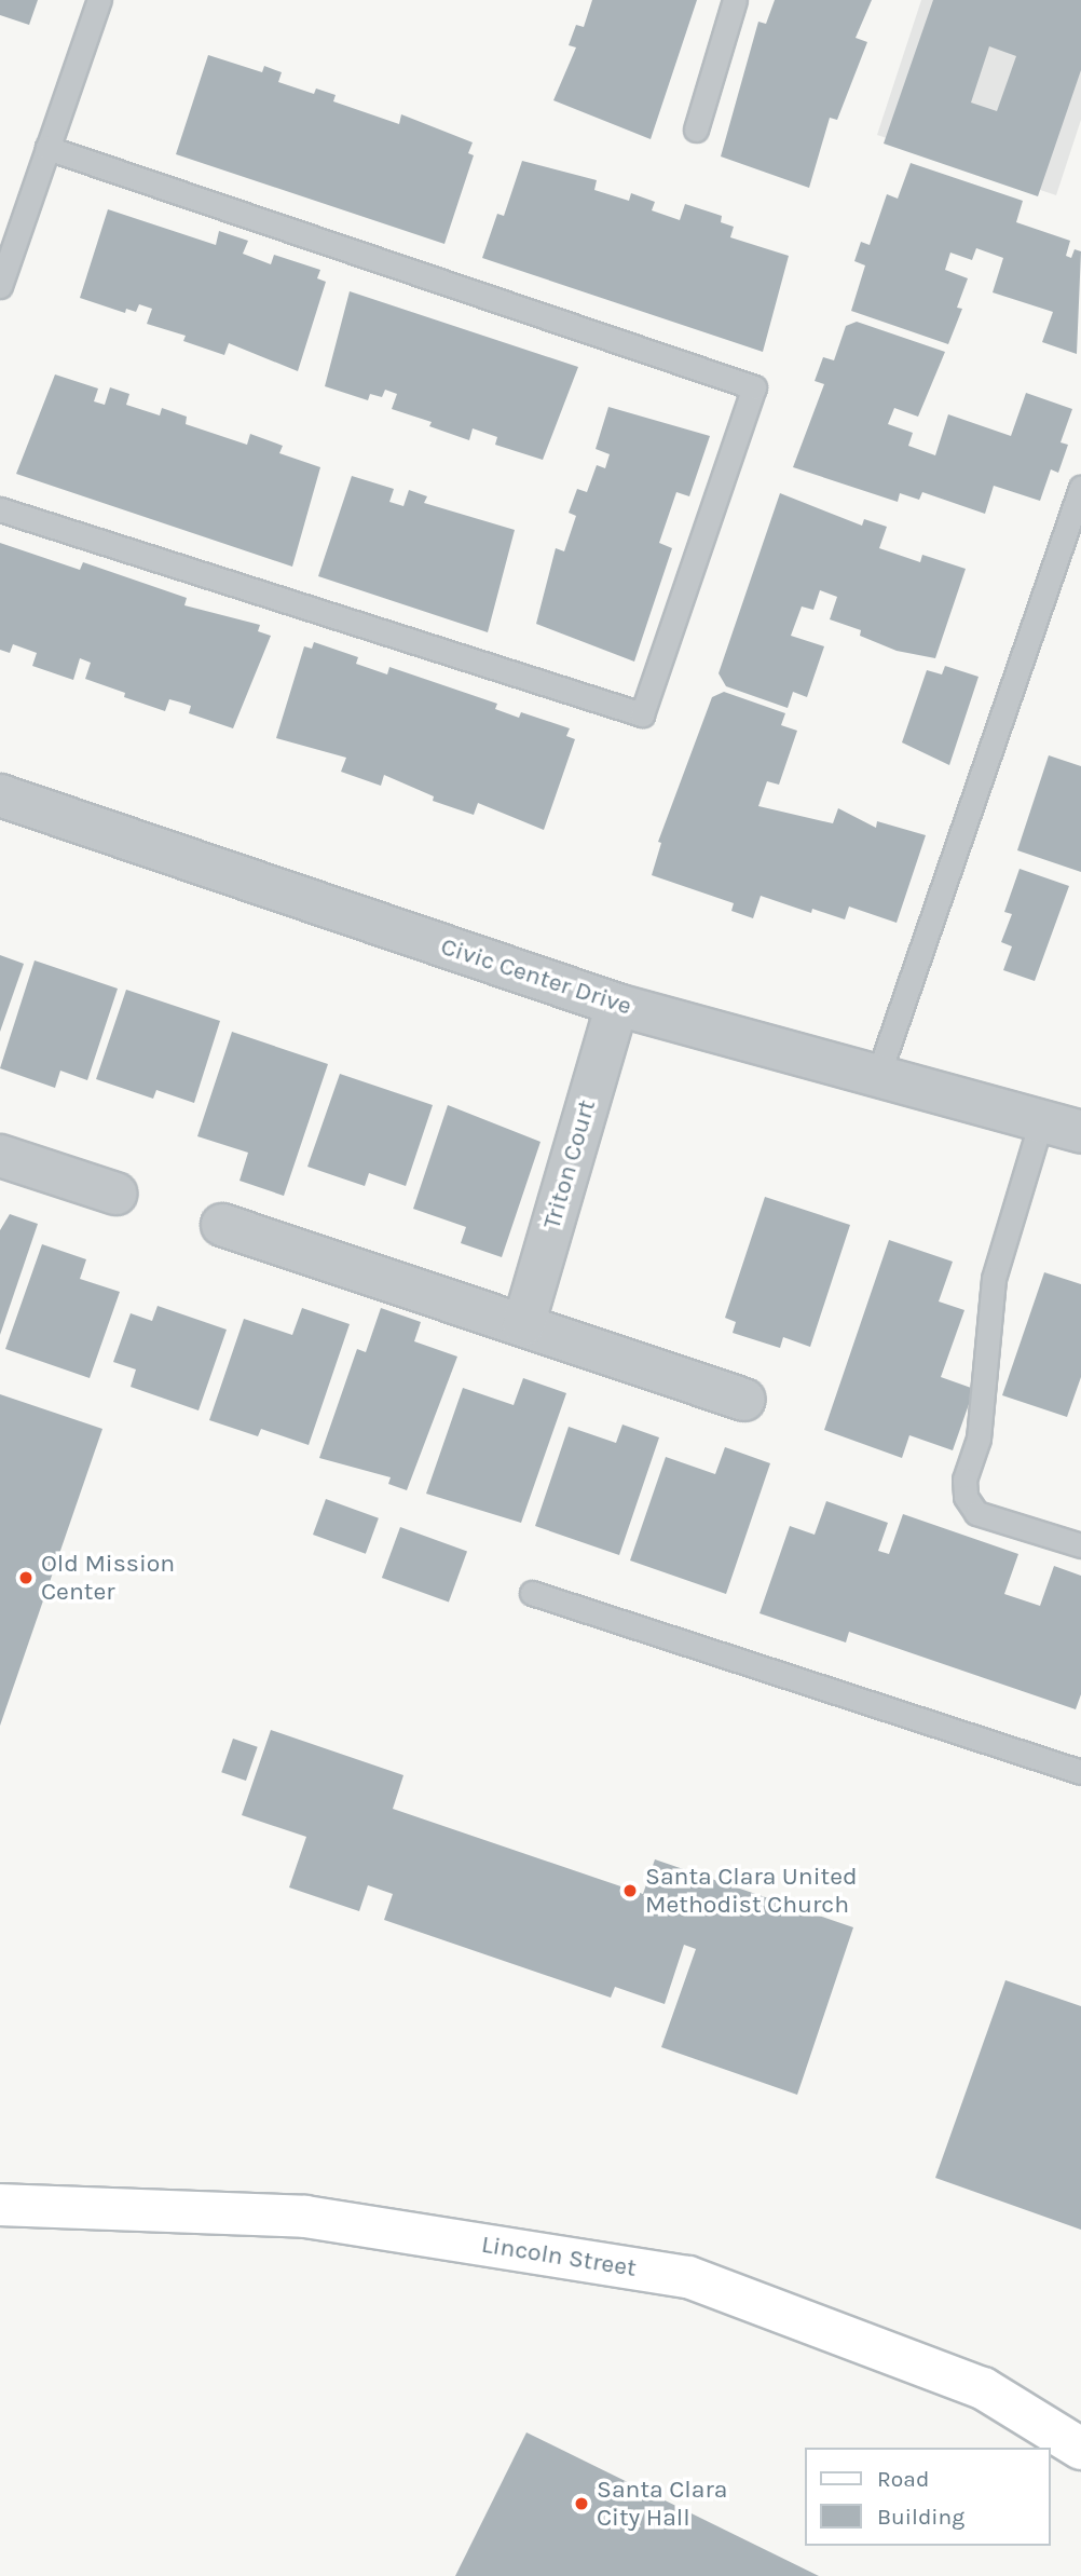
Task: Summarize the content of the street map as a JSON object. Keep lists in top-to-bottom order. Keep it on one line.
{"streets":{"street":["Civic Center Drive","Triton Court","Lincoln Street"]},"crossings":[["Civic Center Drive","Triton Court"]],"places":["Old Mission Center","Santa Clara United Methodist Church","Santa Clara City Hall"],"legend":["Road","Building"]}
